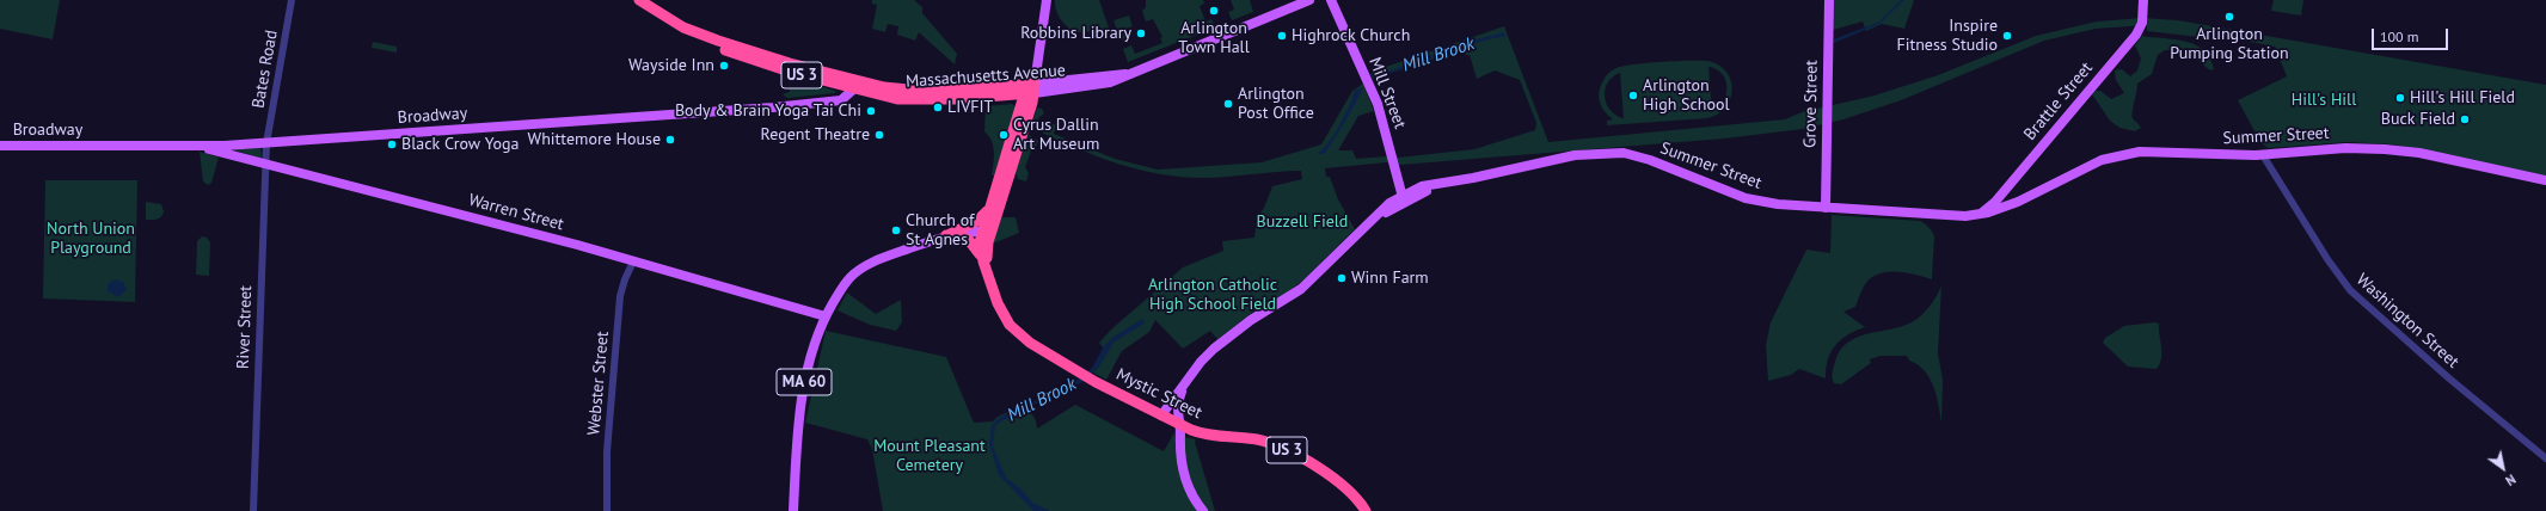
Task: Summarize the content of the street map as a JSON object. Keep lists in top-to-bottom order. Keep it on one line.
{"streets":{"highway":["US 3","Massachusetts Avenue","MA 60","Mystic Street"],"main road":["Mill Street","Brattle Street","Grove Street","Broadway","Summer Street","Warren Street"],"street":["Bates Road","Washington Street","River Street","Webster Street"]},"crossings":[["Bates Road","Broadway"],["Bates Road","River Street"],["Massachusetts Avenue","Broadway"],["Massachusetts Avenue","Mystic Street"],["Mill Street","Summer Street"],["Brattle Street","Summer Street"],["Grove Street","Summer Street"],["Broadway","Warren Street"],["Broadway","River Street"],["Summer Street","Washington Street"],["Summer Street","Mystic Street"],["Warren Street","River Street"],["Warren Street","MA 60"],["Warren Street","Webster Street"],["MA 60","Mystic Street"]],"water":["Mill Brook"],"parks":["Hill's Hill","Buzzell Field","North Union Playground","Arlington Catholic High School Field","Mount Pleasant Cemetery"],"places":["Arlington Town Hall","Arlington Pumping Station","Robbins Library","Highrock Church","Inspire Fitness Studio","Wayside Inn","Arlington High School","Hill's Hill Field","Arlington Post Office","LIVFIT","Body & Brain Yoga Tai Chi","Buck Field","Regent Theatre","Cyrus Dallin Art Museum","Whittemore House","Black Crow Yoga","Church of St Agnes","Winn Farm"],"scale_bar":"100 m","north":"bottom right"}
